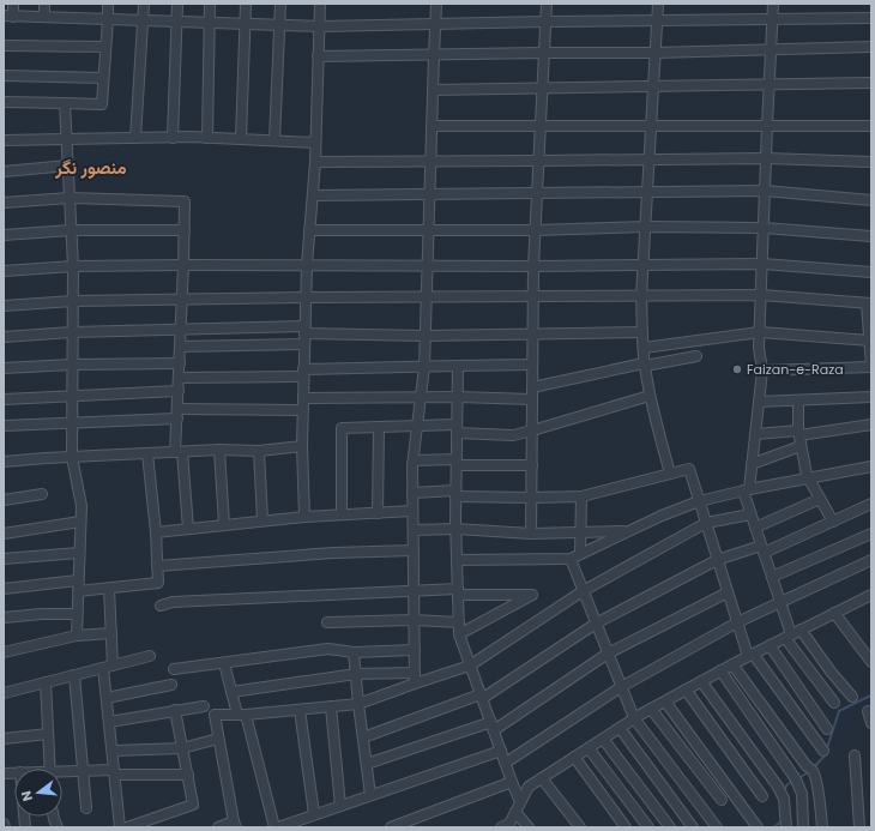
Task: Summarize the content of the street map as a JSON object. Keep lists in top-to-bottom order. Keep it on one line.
{"districts":["منصور نگر"],"places":["Faizan-e-Raza"],"north":"left"}
